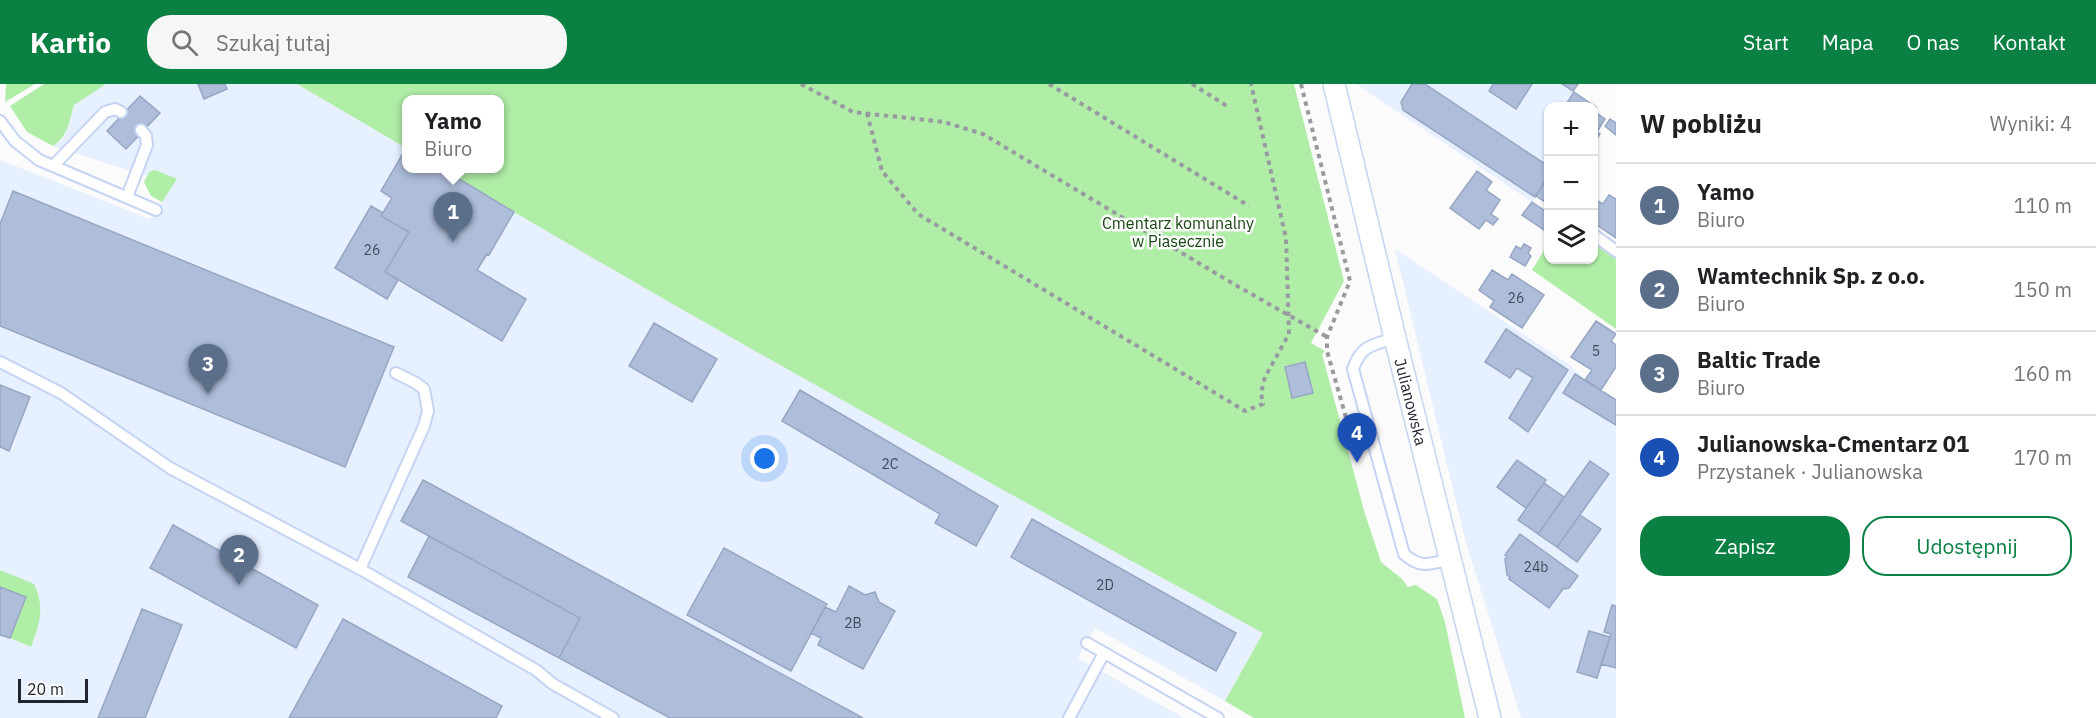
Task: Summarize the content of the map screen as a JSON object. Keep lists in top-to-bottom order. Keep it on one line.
{"streets":{"street":["Julianowska"]},"parks":["Cmentarz komunalny w Piasecznie"],"house_numbers":["26","26","5","2C","24b","2D","2B"],"scale_bar":"20 m","page":{"header":"Kartio","search":"Szukaj tutaj","nav":["Start","Mapa","O nas","Kontakt"],"heading":["W pobliżu","Wyniki: 4"],"popup":["Yamo","Biuro"],"map_buttons":["+","−"],"list":[{"mark":"1","name":"Yamo","note":"Biuro","value":"110 m"},{"mark":"2","name":"Wamtechnik Sp. z o.o.","note":"Biuro","value":"150 m"},{"mark":"3","name":"Baltic Trade","note":"Biuro","value":"160 m"},{"mark":"4","name":"Julianowska-Cmentarz 01","note":"Przystanek · Julianowska","value":"170 m"}],"pins":["1","3","4","2"],"buttons":["Zapisz","Udostępnij"],"scale":"20 m"}}
